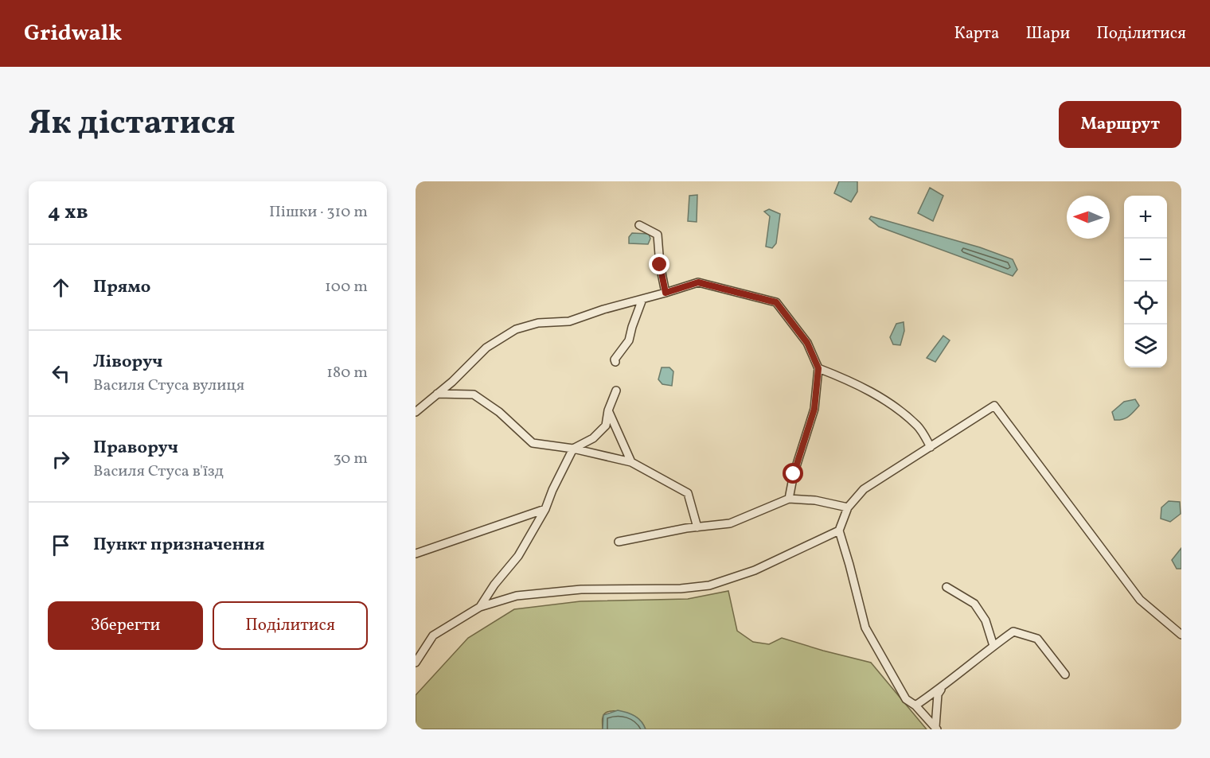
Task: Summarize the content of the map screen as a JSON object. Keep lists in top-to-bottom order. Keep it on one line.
{"north":"left","page":{"header":"Gridwalk","nav":["Карта","Шари","Поділитися"],"title":"Як дістатися","buttons":["Маршрут",["Зберегти","Поділитися"]],"heading":["4 хв","Пішки · 310 m"],"map_buttons":["+","−"],"list":[["Прямо","100 m"],["Ліворуч","Василя Стуса вулиця","180 m"],["Праворуч","Василя Стуса в'їзд","30 m"],"Пункт призначення"]}}
